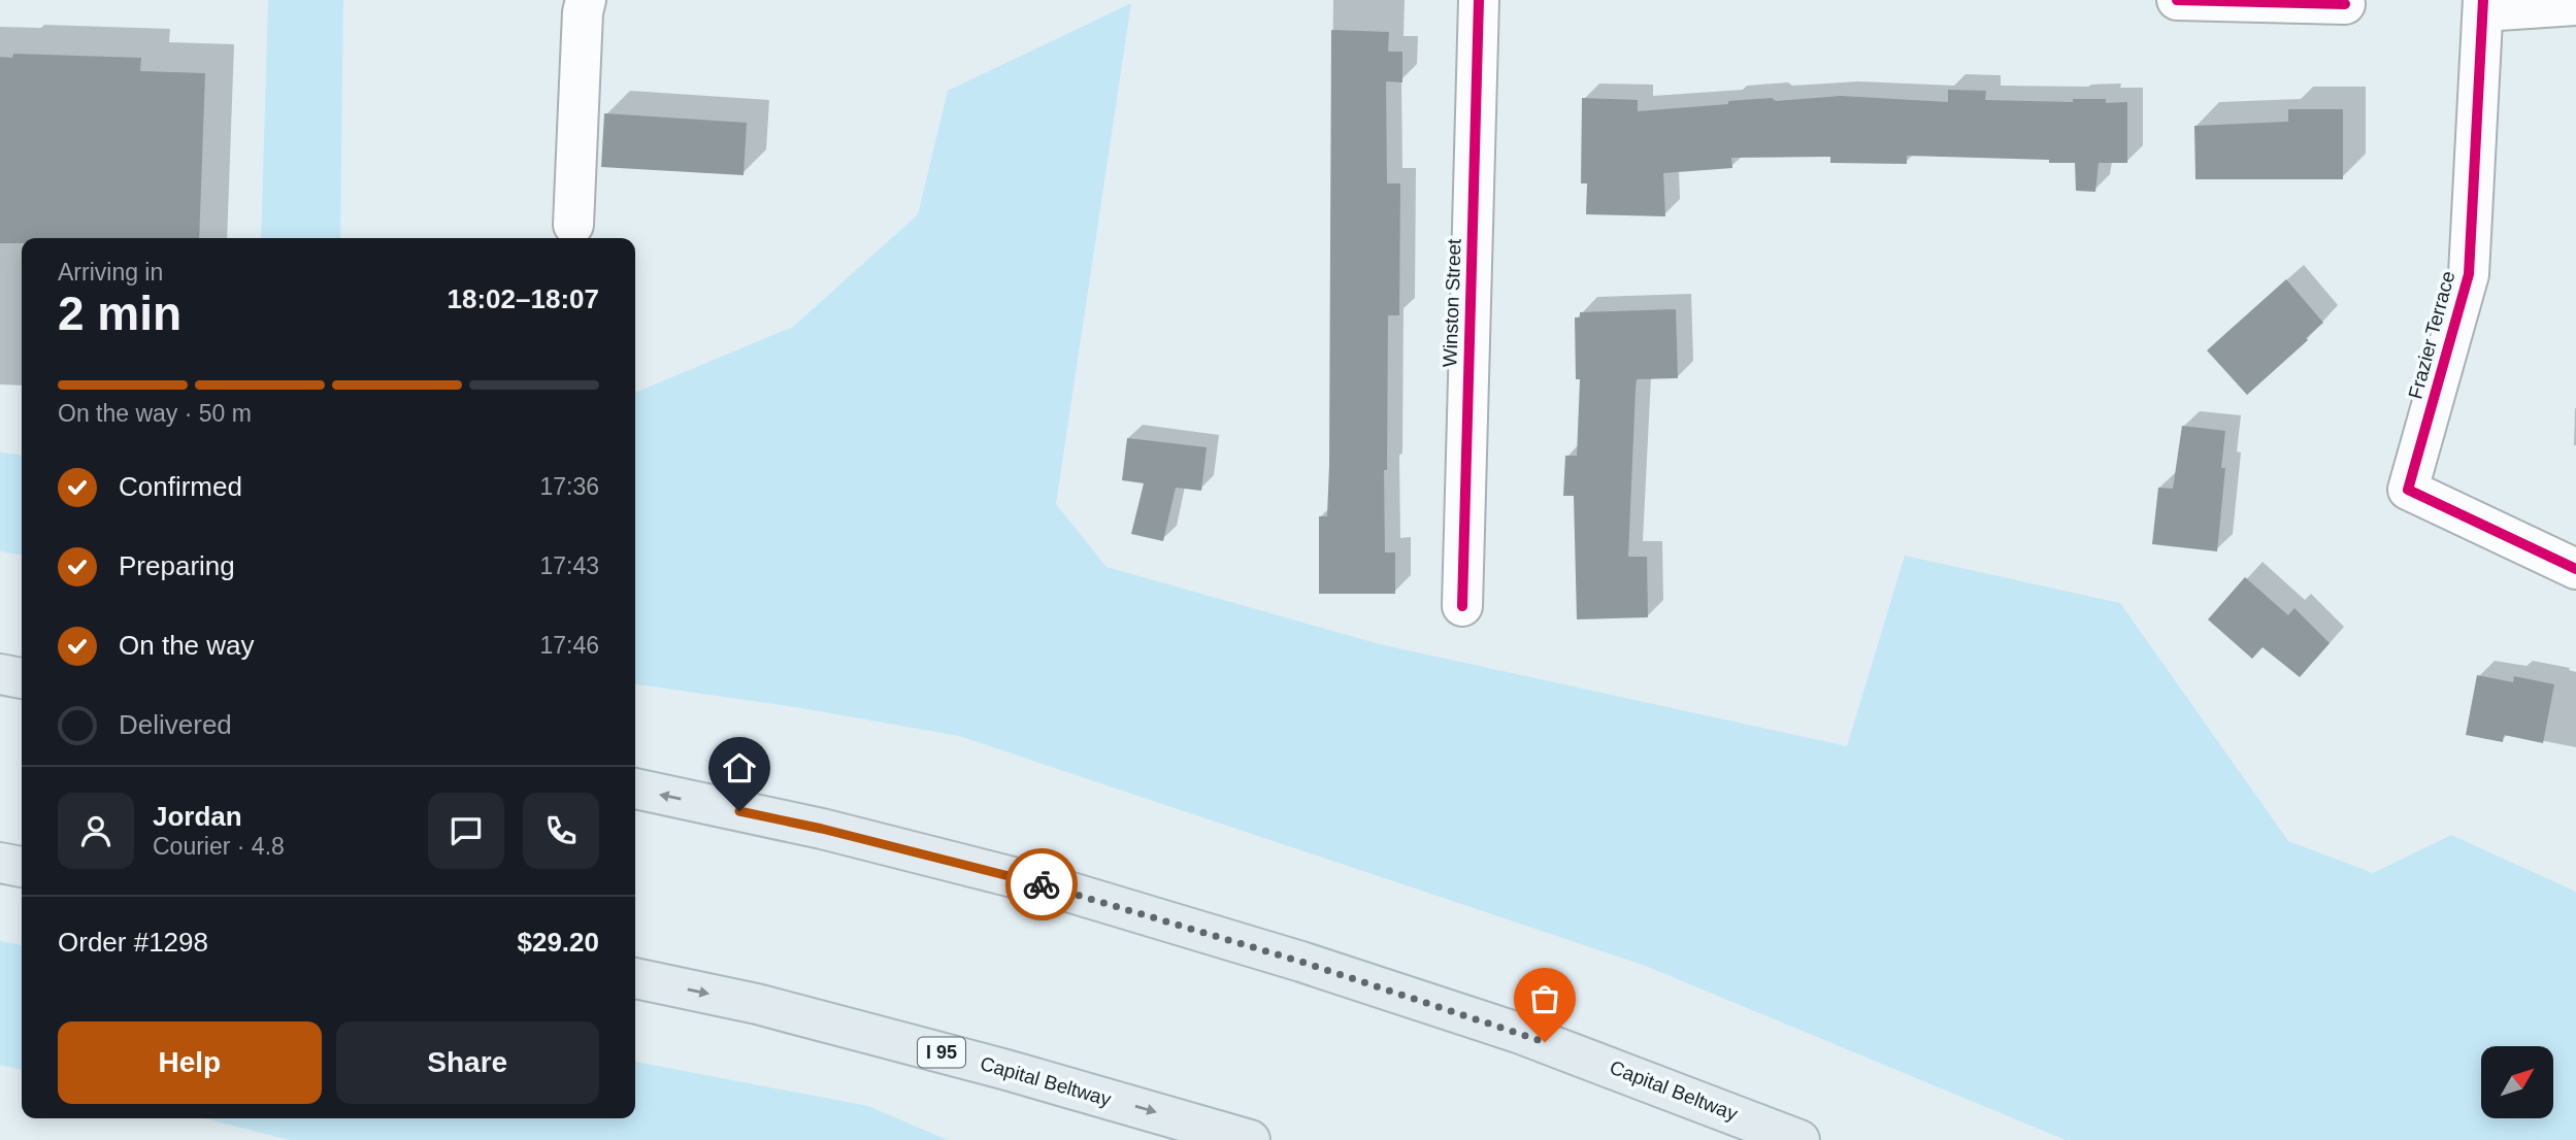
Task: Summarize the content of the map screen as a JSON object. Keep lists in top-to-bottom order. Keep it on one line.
{"streets":{"highway":["I 95","Capital Beltway"],"street":["Winston Street","Frazier Terrace"]},"north":"top right","page":{"heading":["2 min","Arriving in","18:02–18:07"],"panel":["Jordan","Courier · 4.8","Order #1298","$29.20"],"bar":"On the way · 50 m","list":[["Confirmed","17:36"],["Preparing","17:43"],["On the way","17:46"],"Delivered"],"buttons":["Help","Share"]}}
